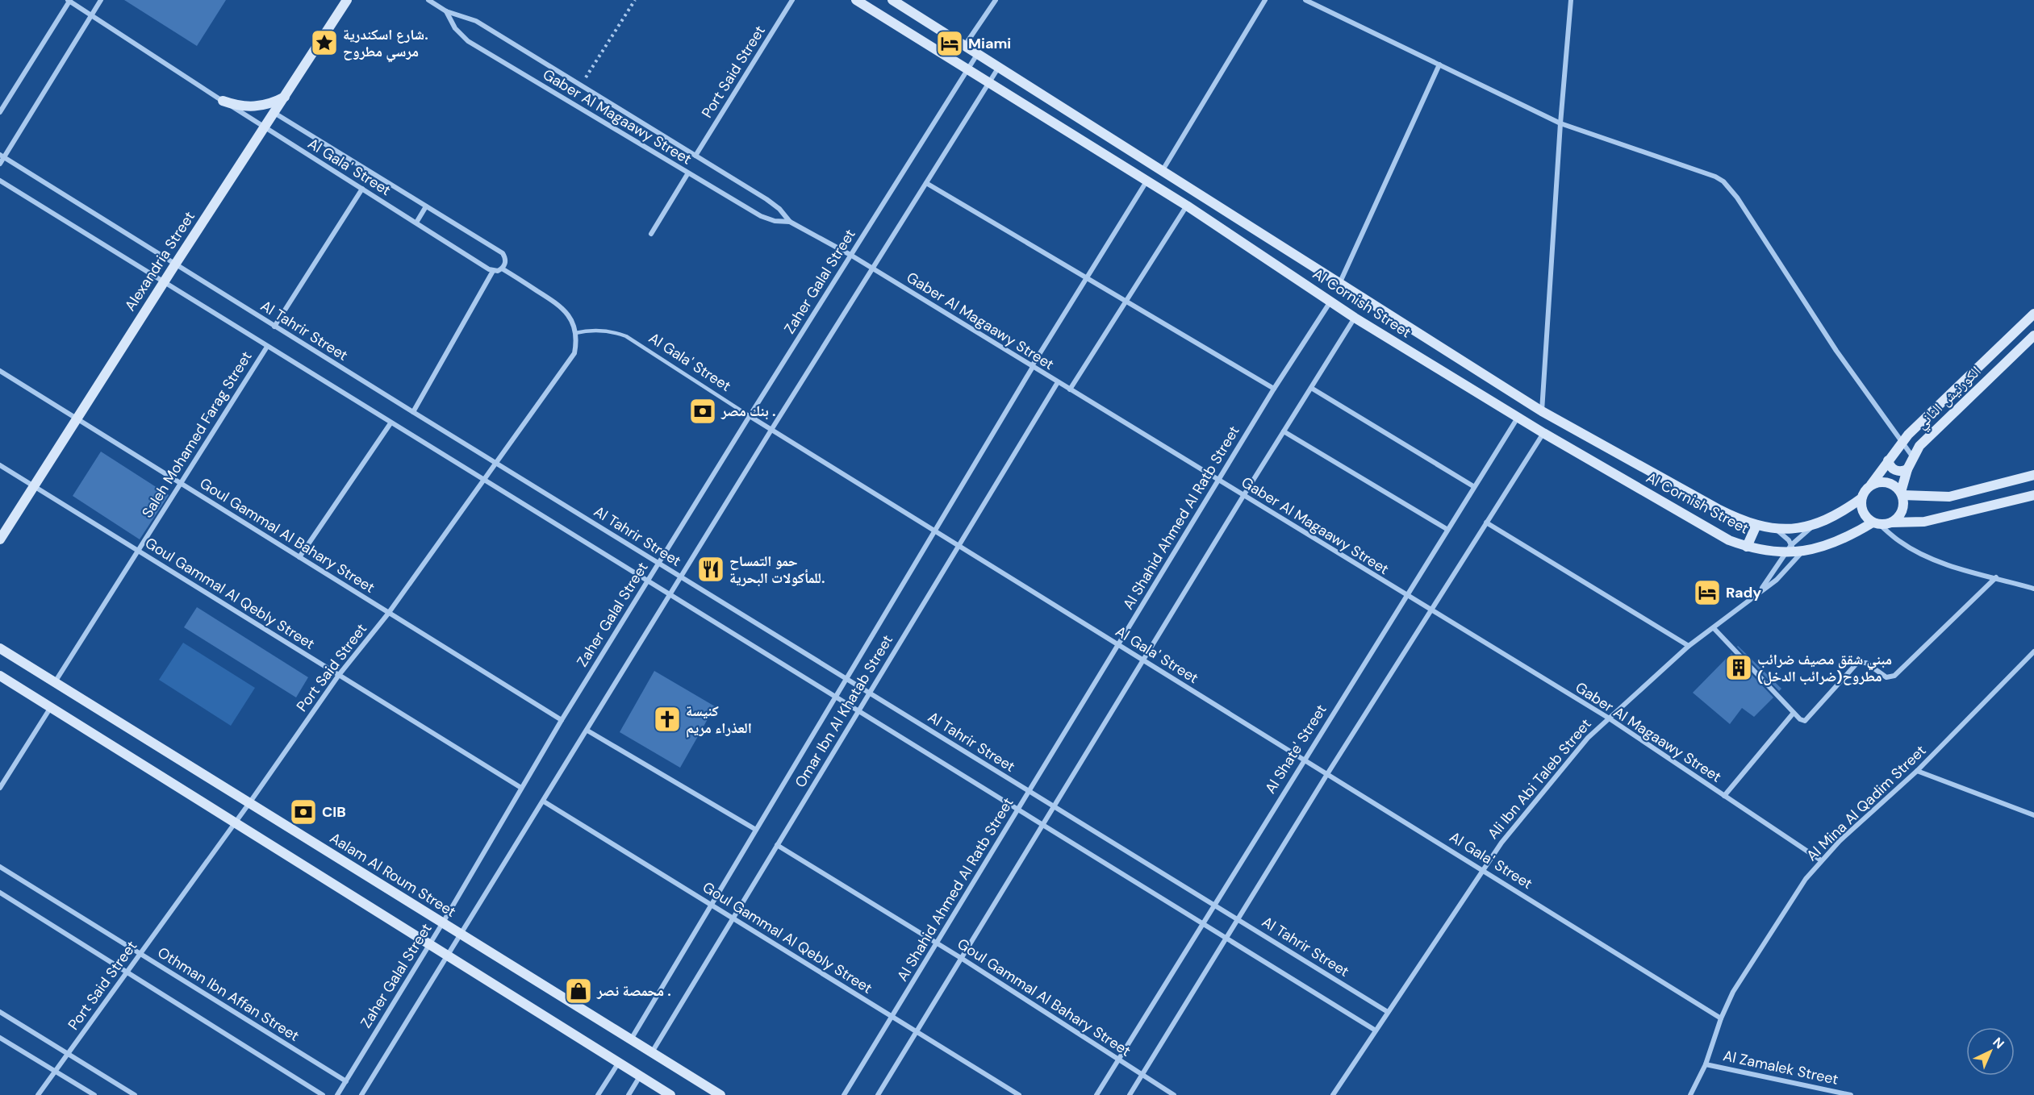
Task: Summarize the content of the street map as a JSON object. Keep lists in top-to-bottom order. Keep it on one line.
{"streets":{"street":["Port Said Street","Gaber Al Magaawy Street","Al Gala' Street","Alexandria Street","Zaher Galal Street","Al Cornish Street","Al Tahrir Street","الكورنيش الثاني","Saleh Mohamed Farag Street","Al Shahid Ahmed Al Ratb Street","Goul Gammal Al Bahary Street","Goul Gammal Al Qebly Street","Omar Ibn Al Khatab Street","Al Shate' Street","Ali Ibn Abi Taleb Street","Al Mina Al Qadim Street","Aalam Al Roum Street","Othman Ibn Affan Street","Al Zamalek Street"]},"crossings":[["Port Said Street","Gaber Al Magaawy Street"],["Port Said Street","Al Gala' Street"],["Port Said Street","Al Tahrir Street"],["Port Said Street","Goul Gammal Al Bahary Street"],["Port Said Street","Goul Gammal Al Qebly Street"],["Port Said Street","Aalam Al Roum Street"],["Port Said Street","Othman Ibn Affan Street"],["Gaber Al Magaawy Street","Zaher Galal Street"],["Gaber Al Magaawy Street","Al Shahid Ahmed Al Ratb Street"],["Gaber Al Magaawy Street","Omar Ibn Al Khatab Street"],["Gaber Al Magaawy Street","Al Shate' Street"],["Gaber Al Magaawy Street","Ali Ibn Abi Taleb Street"],["Gaber Al Magaawy Street","Al Mina Al Qadim Street"],["Al Gala' Street","Alexandria Street"],["Al Gala' Street","Zaher Galal Street"],["Al Gala' Street","Al Shahid Ahmed Al Ratb Street"],["Al Gala' Street","Omar Ibn Al Khatab Street"],["Al Gala' Street","Al Shate' Street"],["Al Gala' Street","Ali Ibn Abi Taleb Street"],["Al Gala' Street","Al Mina Al Qadim Street"],["Alexandria Street","Al Tahrir Street"],["Alexandria Street","Goul Gammal Al Bahary Street"],["Alexandria Street","Goul Gammal Al Qebly Street"],["Zaher Galal Street","Al Cornish Street"],["Zaher Galal Street","Al Tahrir Street"],["Zaher Galal Street","Goul Gammal Al Bahary Street"],["Zaher Galal Street","Goul Gammal Al Qebly Street"],["Zaher Galal Street","Aalam Al Roum Street"],["Zaher Galal Street","Othman Ibn Affan Street"],["Al Cornish Street","الكورنيش الثاني"],["Al Cornish Street","Al Shahid Ahmed Al Ratb Street"],["Al Cornish Street","Omar Ibn Al Khatab Street"],["Al Cornish Street","Al Shate' Street"],["Al Tahrir Street","Al Shahid Ahmed Al Ratb Street"],["Al Tahrir Street","Omar Ibn Al Khatab Street"],["Al Tahrir Street","Al Shate' Street"],["Al Tahrir Street","Ali Ibn Abi Taleb Street"],["Saleh Mohamed Farag Street","Goul Gammal Al Bahary Street"],["Saleh Mohamed Farag Street","Goul Gammal Al Qebly Street"],["Saleh Mohamed Farag Street","Aalam Al Roum Street"],["Al Shahid Ahmed Al Ratb Street","Goul Gammal Al Bahary Street"],["Al Shahid Ahmed Al Ratb Street","Goul Gammal Al Qebly Street"],["Goul Gammal Al Bahary Street","Omar Ibn Al Khatab Street"],["Goul Gammal Al Bahary Street","Al Shate' Street"],["Goul Gammal Al Qebly Street","Omar Ibn Al Khatab Street"],["Omar Ibn Al Khatab Street","Aalam Al Roum Street"],["Al Mina Al Qadim Street","Al Zamalek Street"]],"places":{"place":["شارع اسكندرية. مرسي مطروح"],"hotel":["Miami","Rady"],"bank":["بنك مصر .","CIB"],"restaurant":["حمو التمساح للمأكولات البحرية."],"building":["مبني شقق مصيف ضرائب مطروح(ضرائب الدخل)"],"church":["كنيسة العذراء مريم"],"shop":["محمصة نصر ."]},"north":"top right"}
